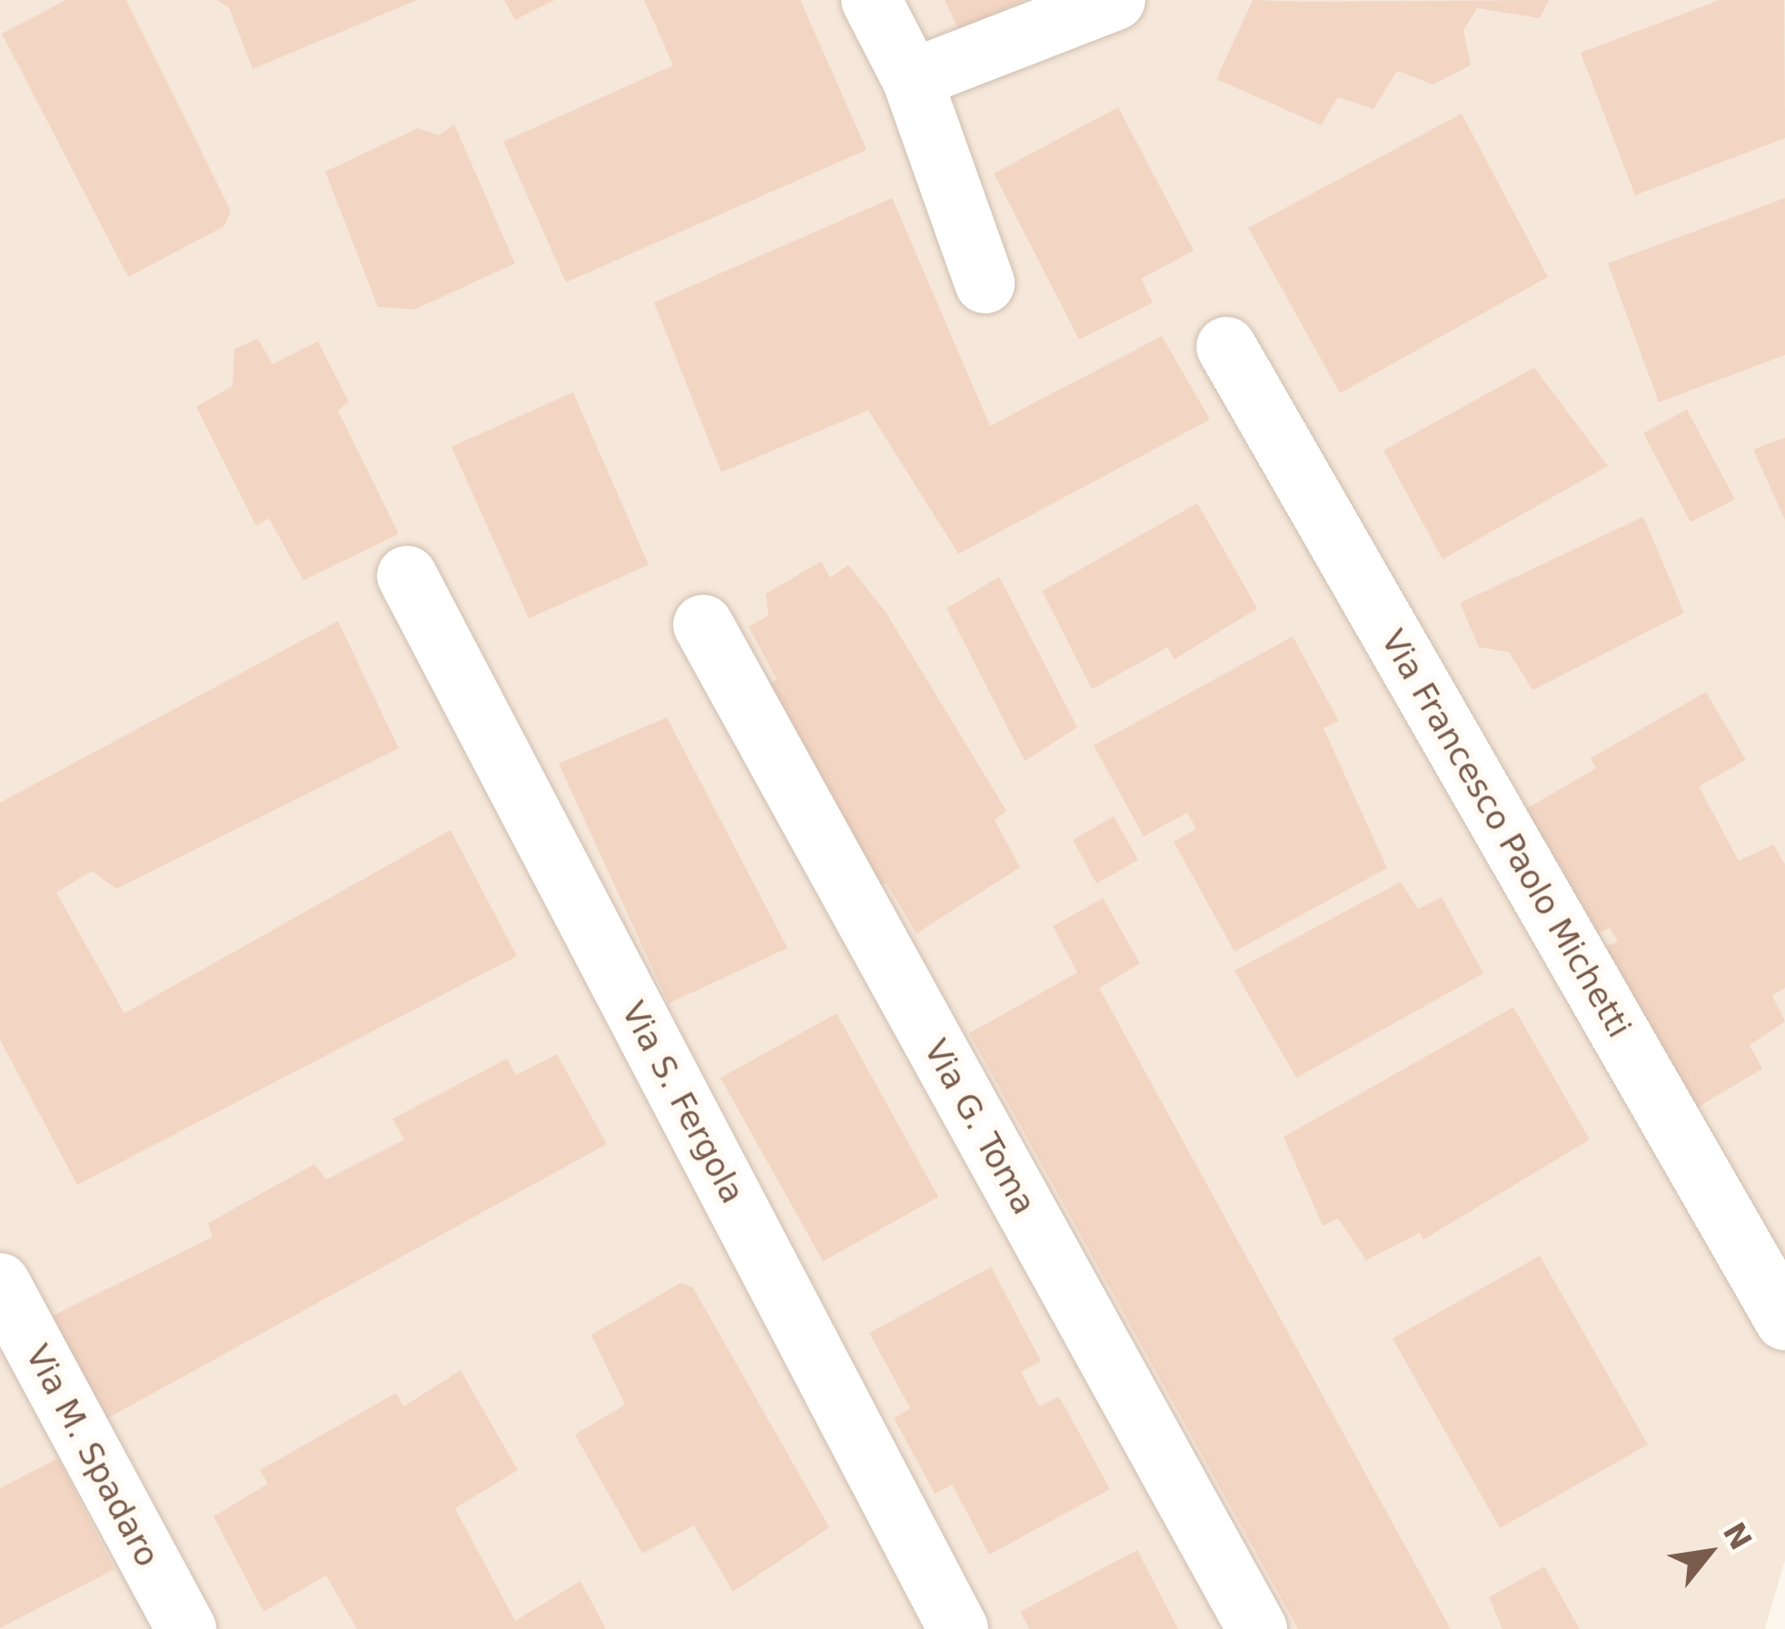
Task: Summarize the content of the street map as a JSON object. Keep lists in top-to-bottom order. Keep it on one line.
{"streets":{"street":["Via Francesco Paolo Michetti","Via S. Fergola","Via G. Toma","Via M. Spadaro"]},"north":"top right"}
